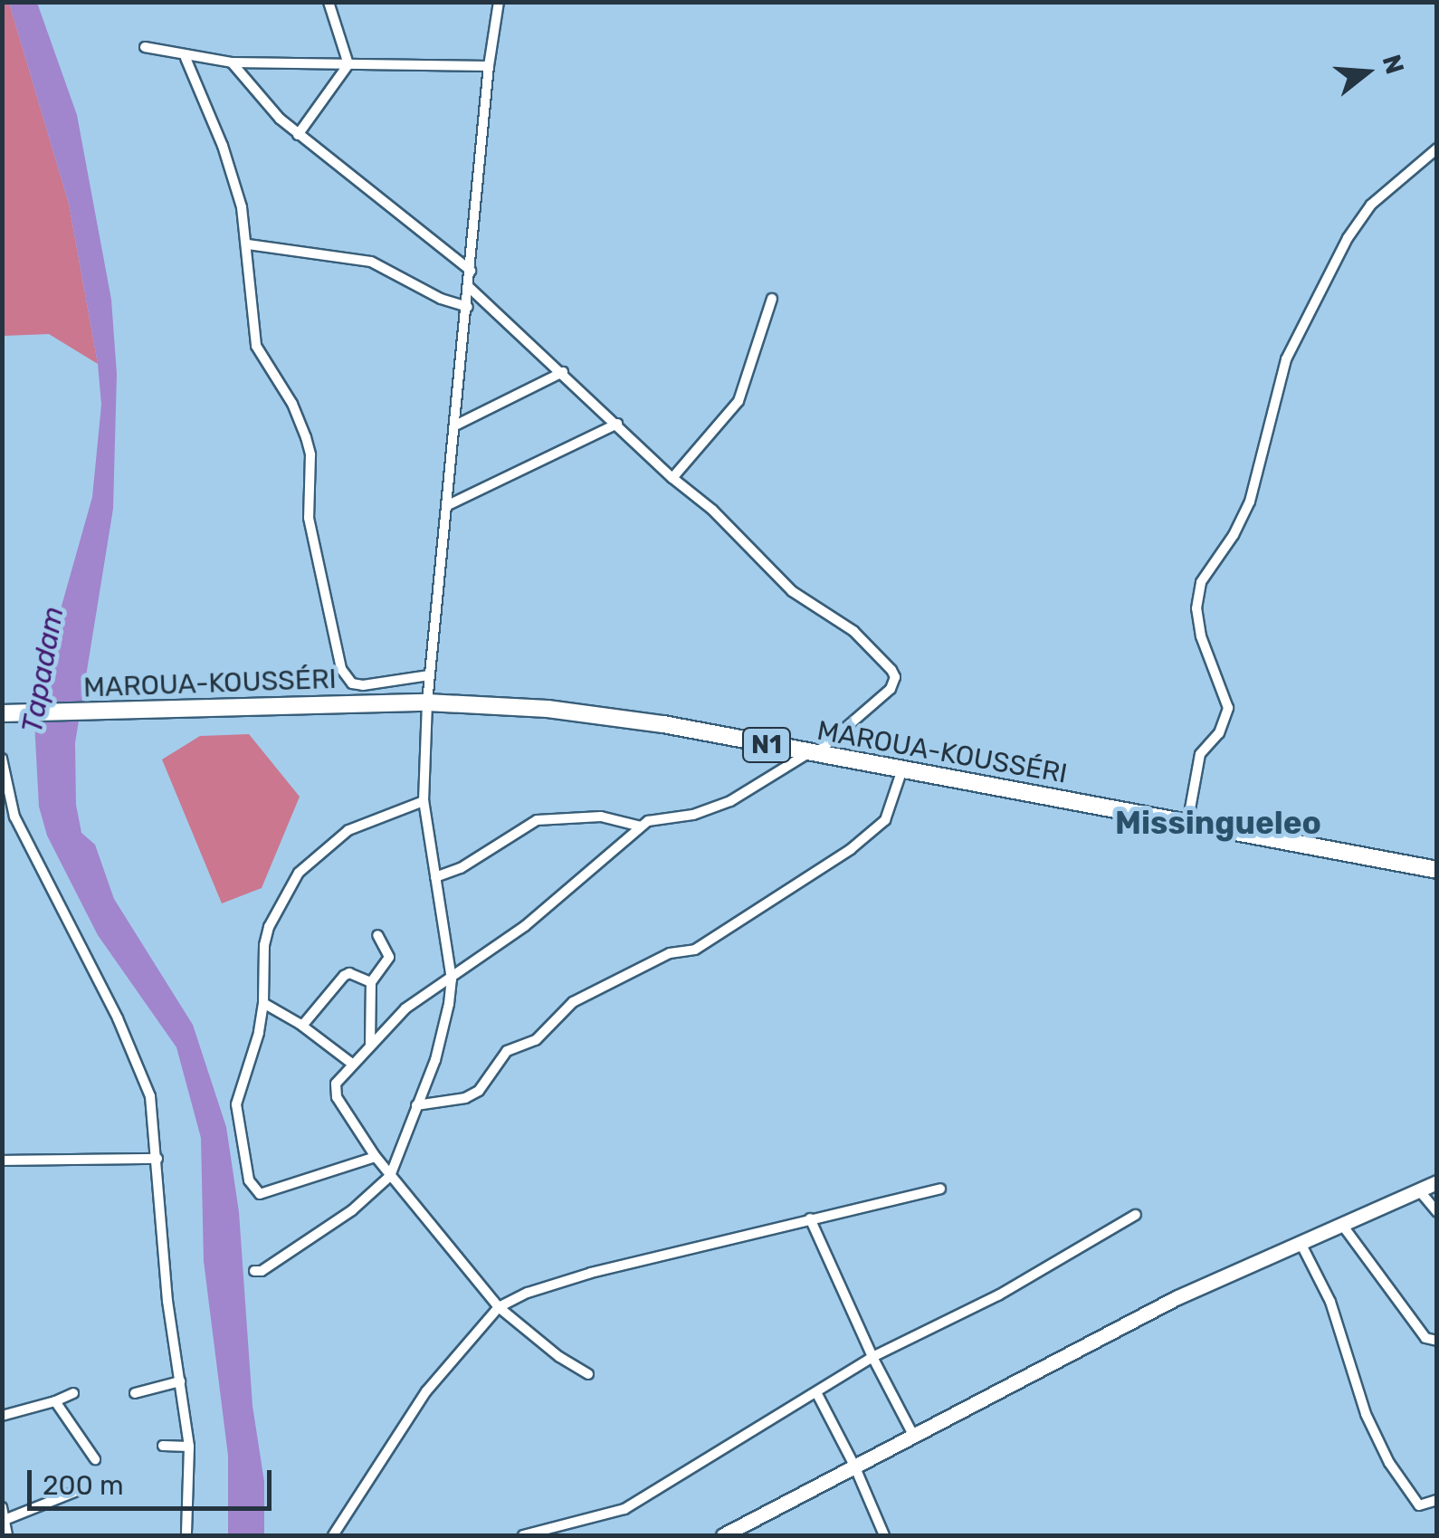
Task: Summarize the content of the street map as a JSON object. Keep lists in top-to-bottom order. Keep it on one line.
{"streets":{"highway":["MAROUA-KOUSSÉRI","N1"]},"districts":["Missingueleo"],"water":["Tapadam"],"scale_bar":"200 m","north":"right"}
